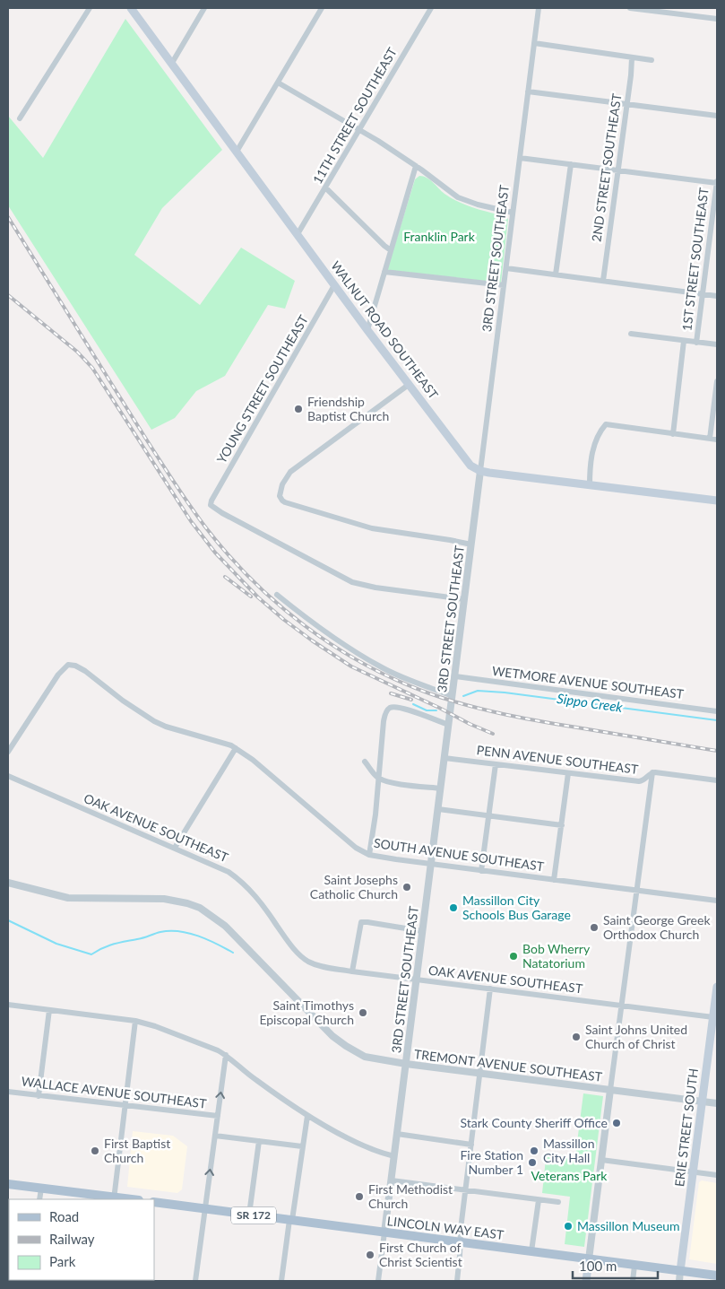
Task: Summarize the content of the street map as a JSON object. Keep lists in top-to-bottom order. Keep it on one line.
{"streets":{"main road":["WALNUT ROAD SOUTHEAST","ERIE STREET SOUTH","SR 172","LINCOLN WAY EAST"],"street":["11TH STREET SOUTHEAST","2ND STREET SOUTHEAST","3RD STREET SOUTHEAST","1ST STREET SOUTHEAST","YOUNG STREET SOUTHEAST","WETMORE AVENUE SOUTHEAST","PENN AVENUE SOUTHEAST","OAK AVENUE SOUTHEAST","SOUTH AVENUE SOUTHEAST","TREMONT AVENUE SOUTHEAST","WALLACE AVENUE SOUTHEAST"]},"crossings":[["11TH STREET SOUTHEAST","WALNUT ROAD SOUTHEAST"],["3RD STREET SOUTHEAST","WALNUT ROAD SOUTHEAST"],["3RD STREET SOUTHEAST","YOUNG STREET SOUTHEAST"],["3RD STREET SOUTHEAST","WETMORE AVENUE SOUTHEAST"],["3RD STREET SOUTHEAST","PENN AVENUE SOUTHEAST"],["3RD STREET SOUTHEAST","OAK AVENUE SOUTHEAST"],["3RD STREET SOUTHEAST","SOUTH AVENUE SOUTHEAST"],["3RD STREET SOUTHEAST","TREMONT AVENUE SOUTHEAST"],["3RD STREET SOUTHEAST","LINCOLN WAY EAST"],["WALNUT ROAD SOUTHEAST","YOUNG STREET SOUTHEAST"],["OAK AVENUE SOUTHEAST","ERIE STREET SOUTH"],["TREMONT AVENUE SOUTHEAST","ERIE STREET SOUTH"],["ERIE STREET SOUTH","SR 172"],["ERIE STREET SOUTH","LINCOLN WAY EAST"],["SR 172","LINCOLN WAY EAST"]],"water":["Sippo Creek"],"parks":["Franklin Park","Veterans Park"],"places":["Friendship Baptist Church","Saint Josephs Catholic Church","Massillon City Schools Bus Garage","Saint George Greek Orthodox Church","Bob Wherry Natatorium","Saint Timothys Episcopal Church","Saint Johns United Church of Christ","Stark County Sheriff Office","First Baptist Church","Massillon City Hall","Fire Station Number 1","First Methodist Church","Massillon Museum","First Church of Christ Scientist"],"legend":["Road","Railway","Park"],"scale_bar":"100 m"}
